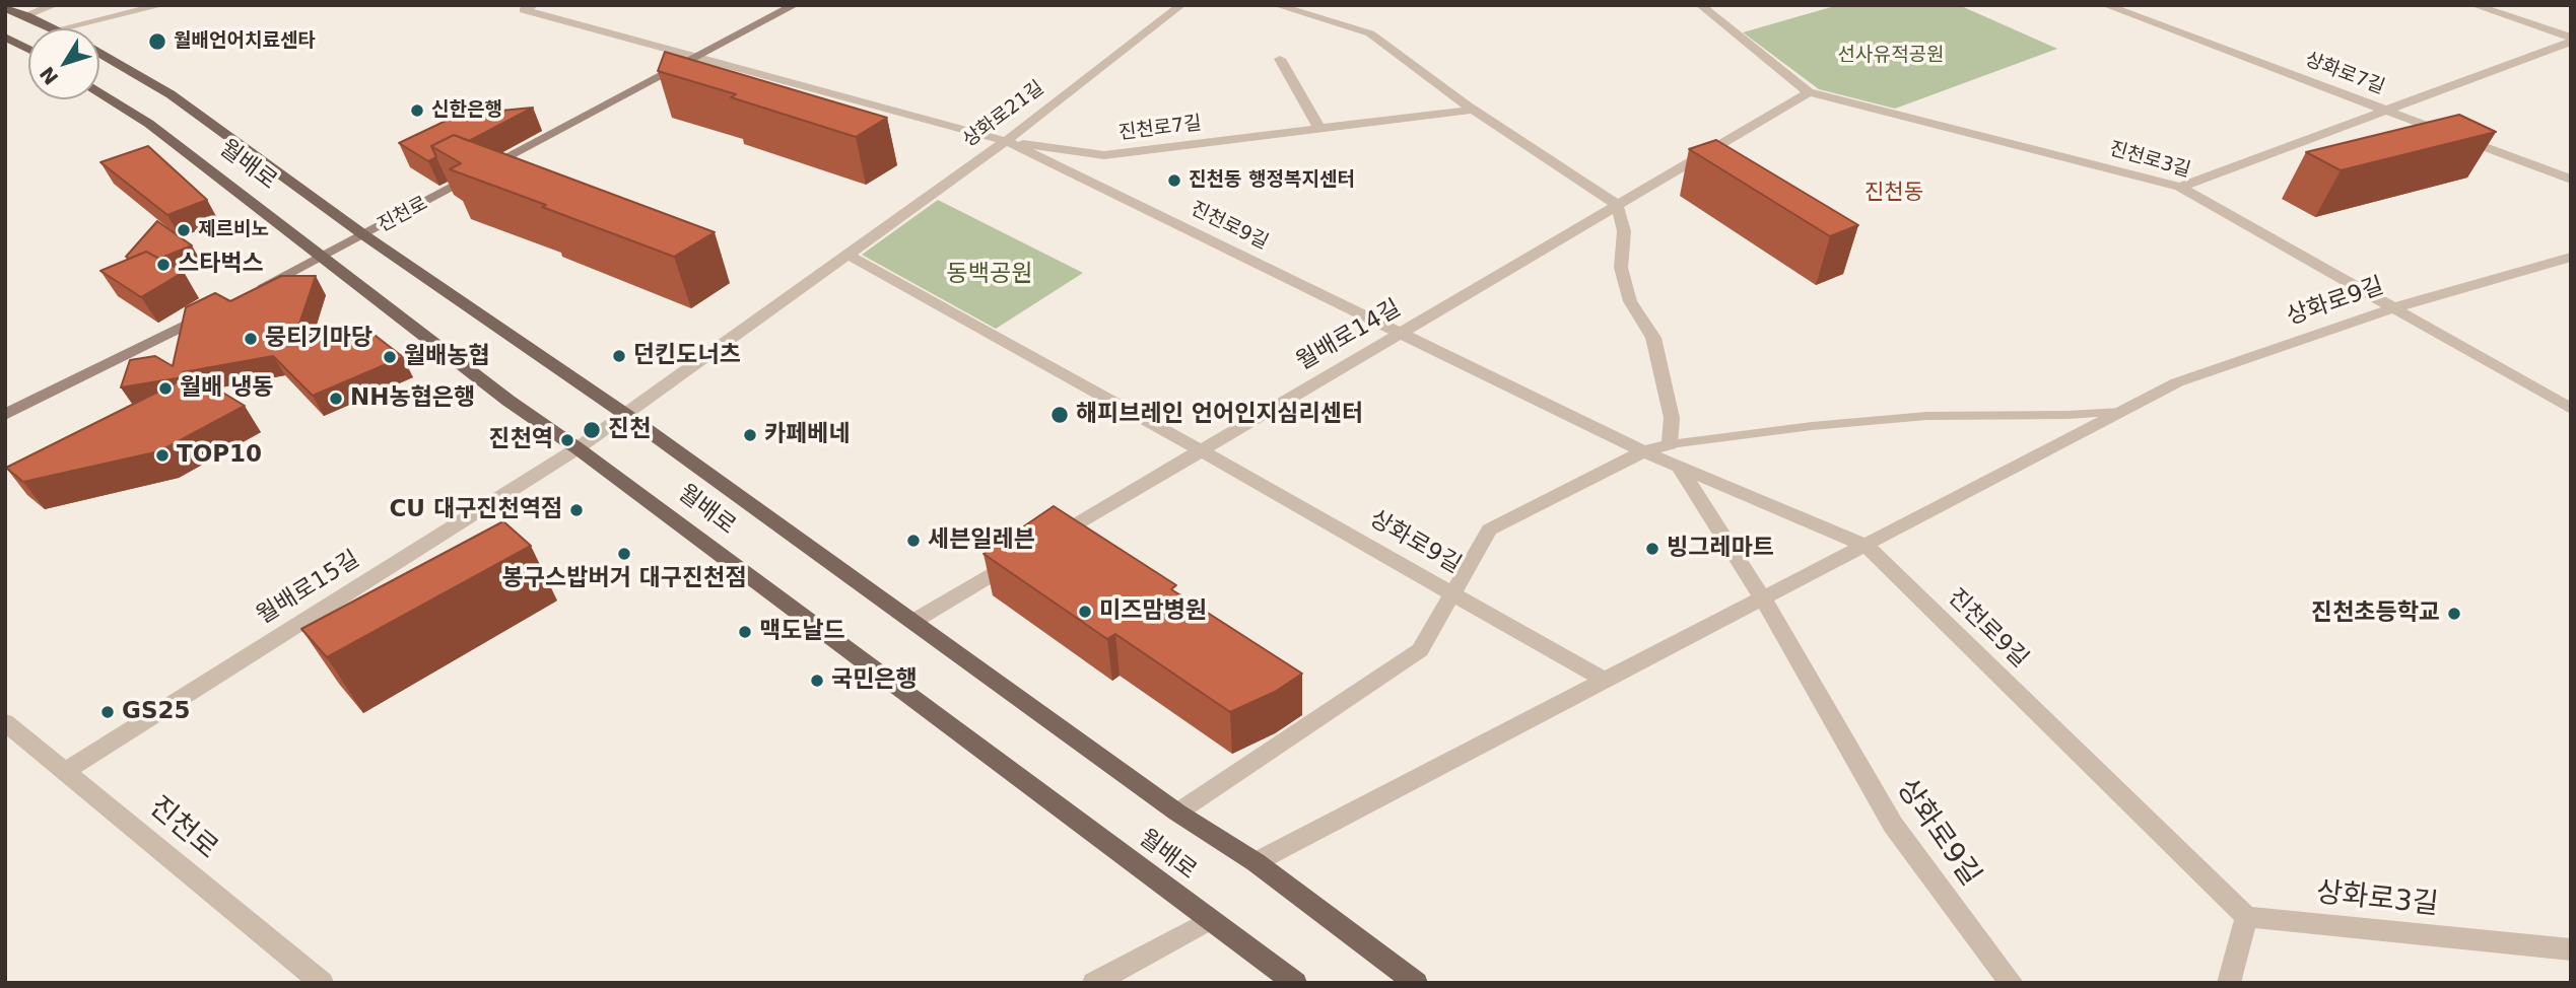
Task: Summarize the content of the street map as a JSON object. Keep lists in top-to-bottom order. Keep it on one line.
{"streets":{"main road":["월배로","진천로"],"street":["상화로7길","상화로21길","진천로7길","진천로3길","진천로9길","상화로9길","월배로14길","월배로15길","상화로3길"]},"crossings":[["상화로21길","진천로7길"],["상화로21길","월배로"],["상화로21길","진천로9길"],["상화로21길","월배로15길"],["진천로7길","진천로9길"],["진천로3길","상화로9길"],["진천로3길","월배로14길"],["월배로","진천로"],["월배로","상화로9길"],["월배로","월배로15길"],["진천로","진천로9길"],["진천로","월배로15길"],["진천로9길","상화로9길"],["진천로9길","월배로14길"],["진천로9길","상화로3길"],["상화로9길","월배로14길"]],"districts":["진천동"],"parks":["선사유적공원","동백공원"],"places":["월배언어치료센타","신한은행","진천동 행정복지센터","제르비노","스타벅스","뭉티기마당","던킨도너츠","월배농협","월배 냉동","NH농협은행","해피브레인 언어인지심리센터","진천","카페베네","진천역","TOP10","CU 대구진천역점","세븐일레븐","빙그레마트","봉구스밥버거 대구진천점","미즈맘병원","진천초등학교","맥도날드","국민은행","GS25"],"north":"bottom left"}
